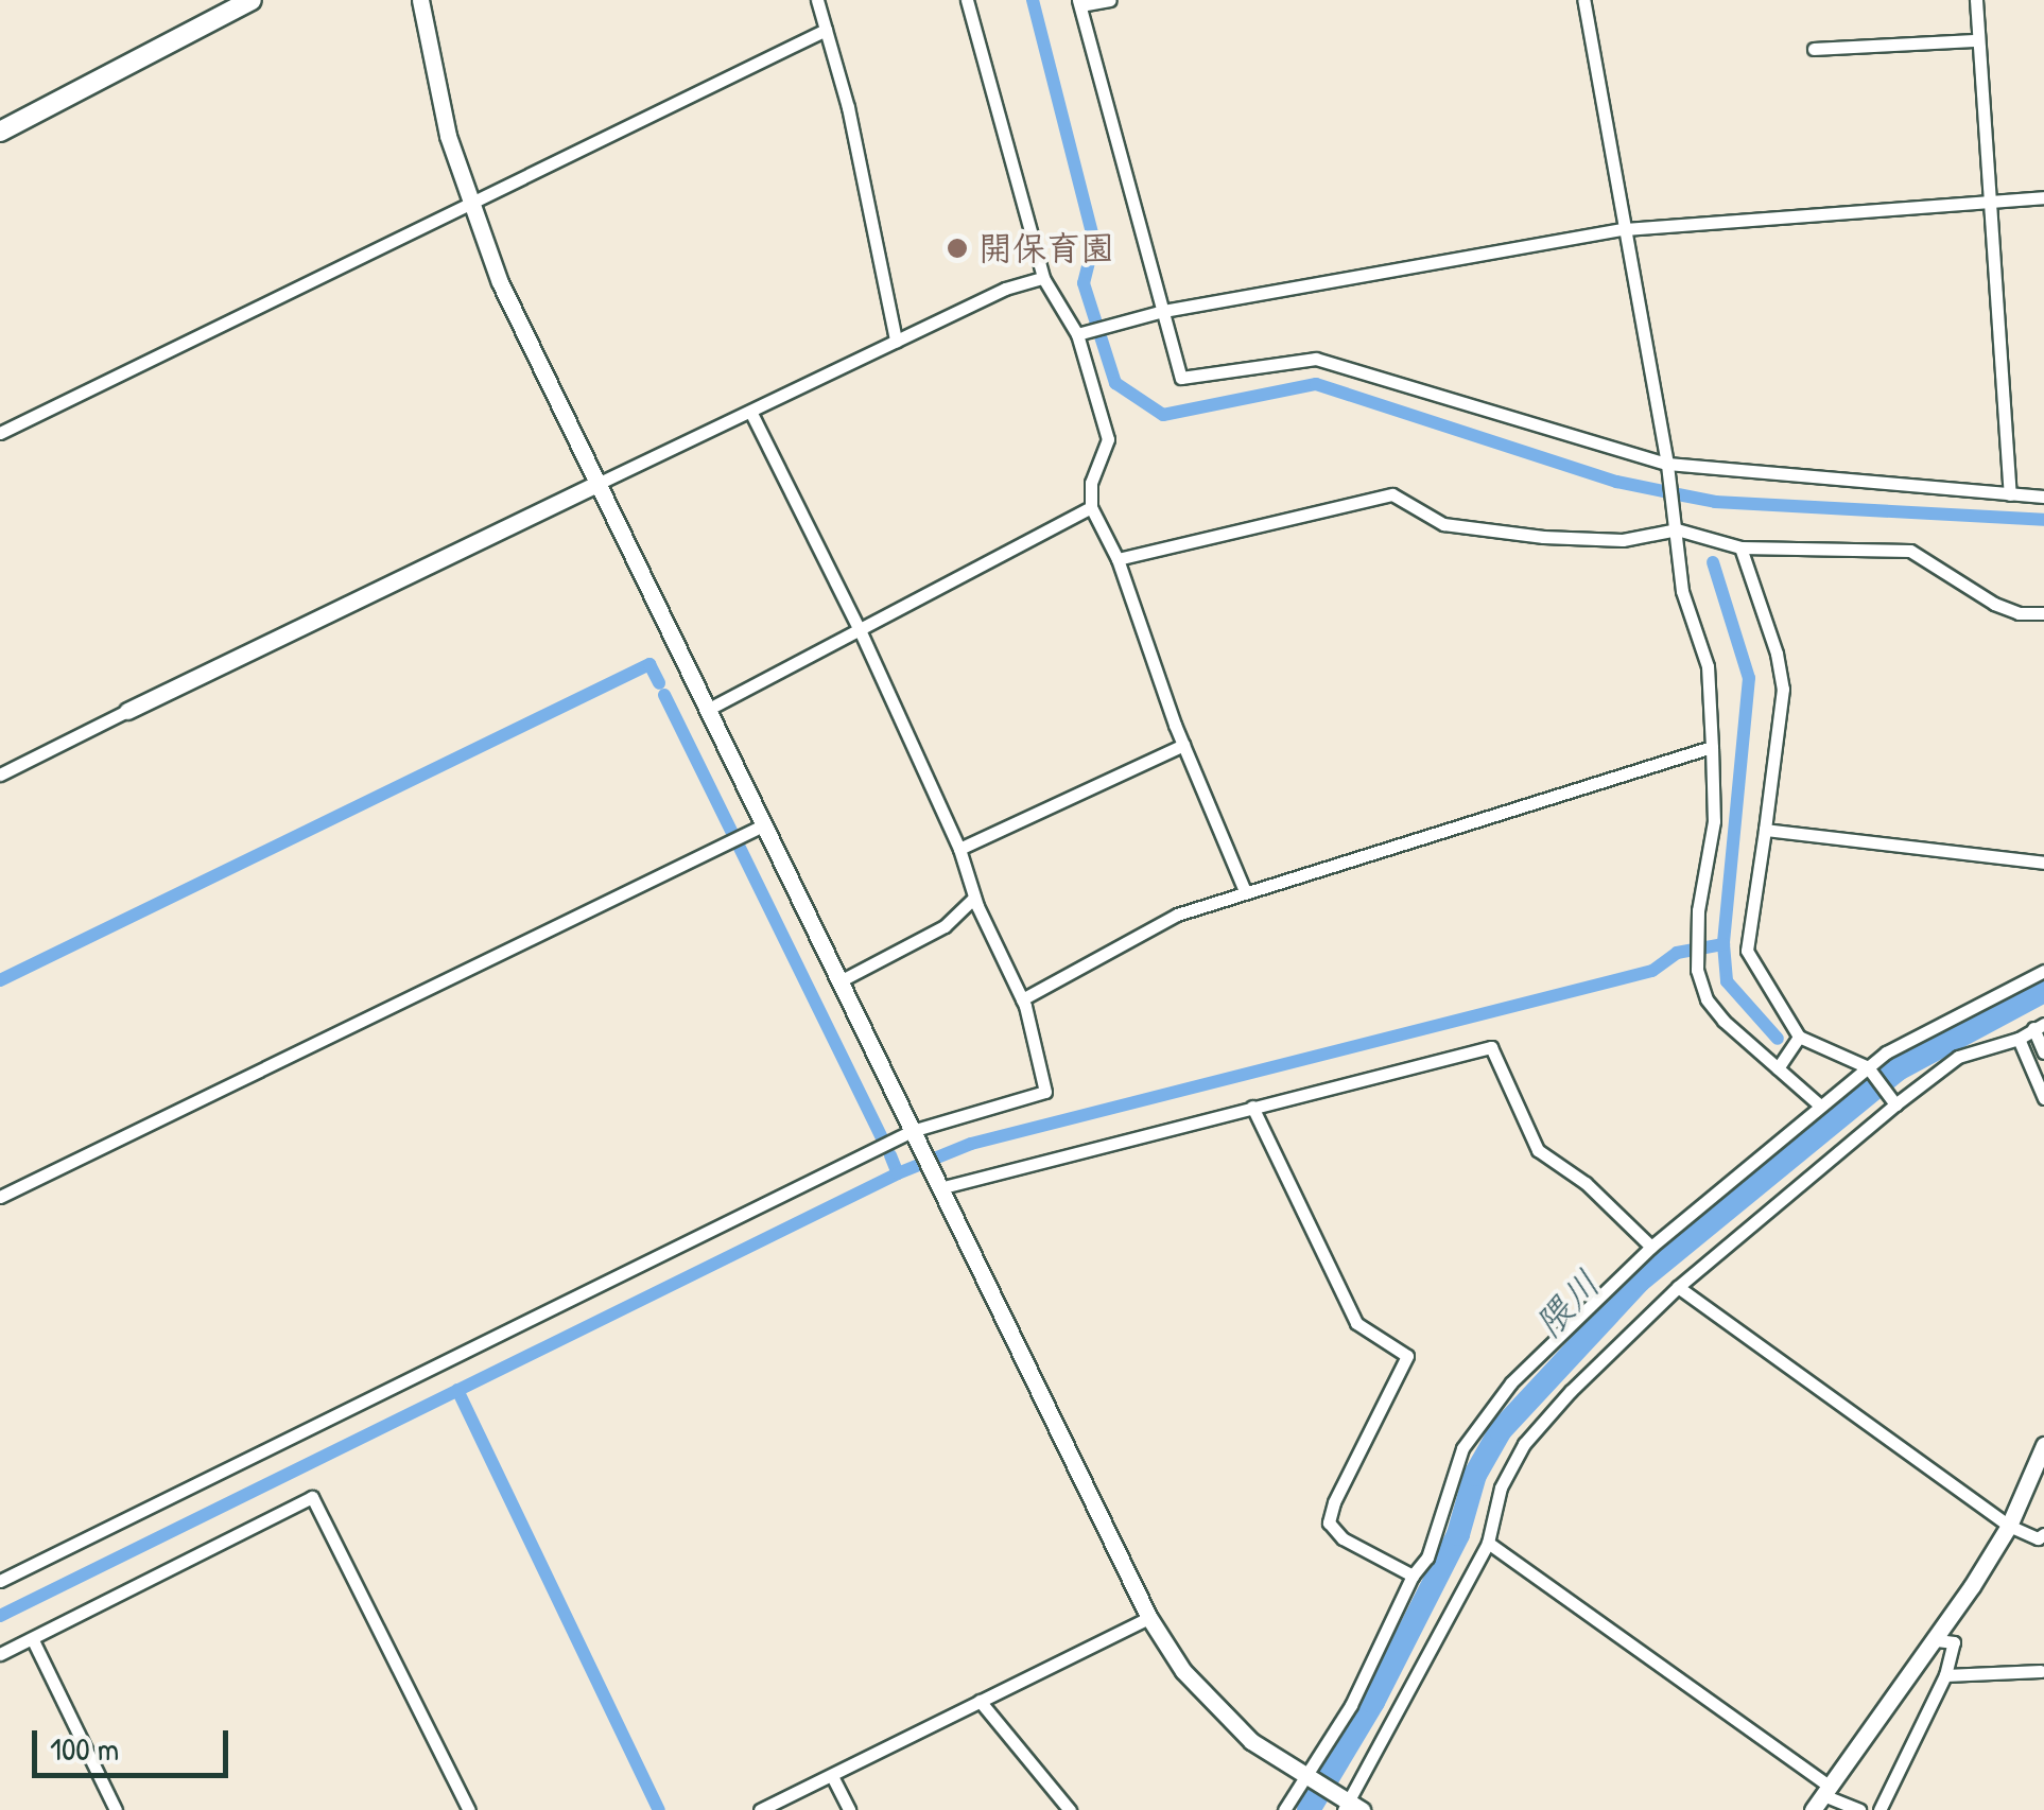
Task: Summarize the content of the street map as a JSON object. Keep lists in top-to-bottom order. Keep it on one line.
{"water":["隈川"],"places":["開保育園"],"scale_bar":"100 m"}
